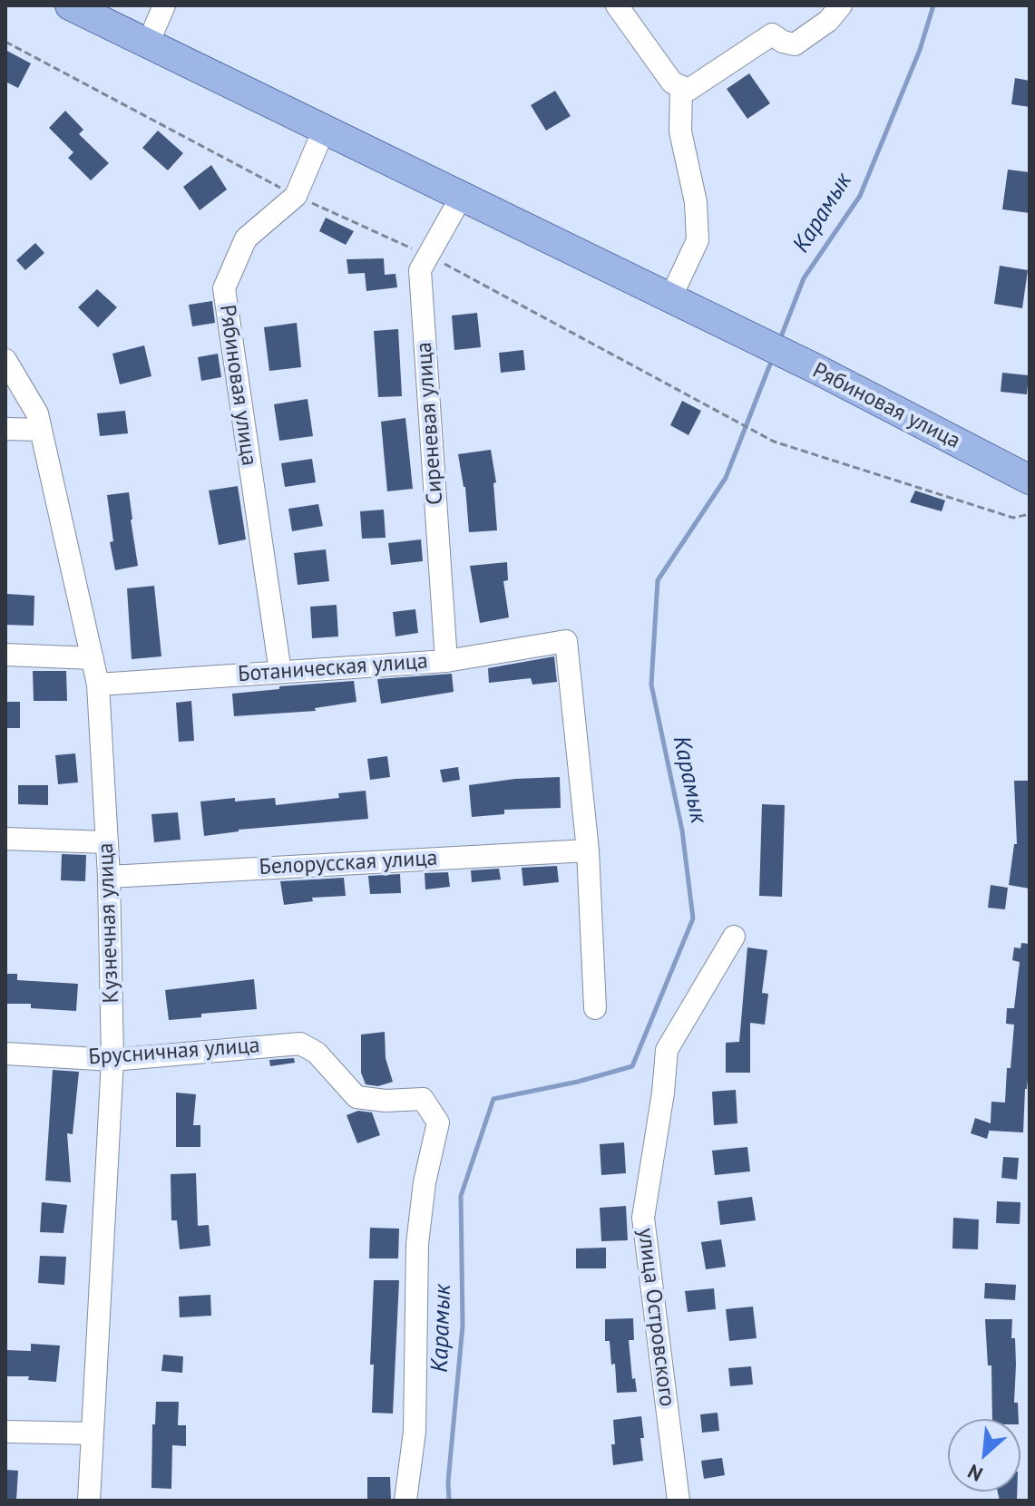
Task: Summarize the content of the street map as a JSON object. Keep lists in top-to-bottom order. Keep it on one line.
{"streets":{"main road":["Рябиновая улица"],"street":["Сиреневая улица","Ботаническая улица","Белорусская улица","Кузнечная улица","Брусничная улица","улица Островского"]},"crossings":[["Рябиновая улица","Ботаническая улица"],["Сиреневая улица","Ботаническая улица"],["Ботаническая улица","Белорусская улица"],["Ботаническая улица","Кузнечная улица"],["Белорусская улица","Кузнечная улица"],["Кузнечная улица","Брусничная улица"]],"water":["Карамык"],"north":"bottom left"}
